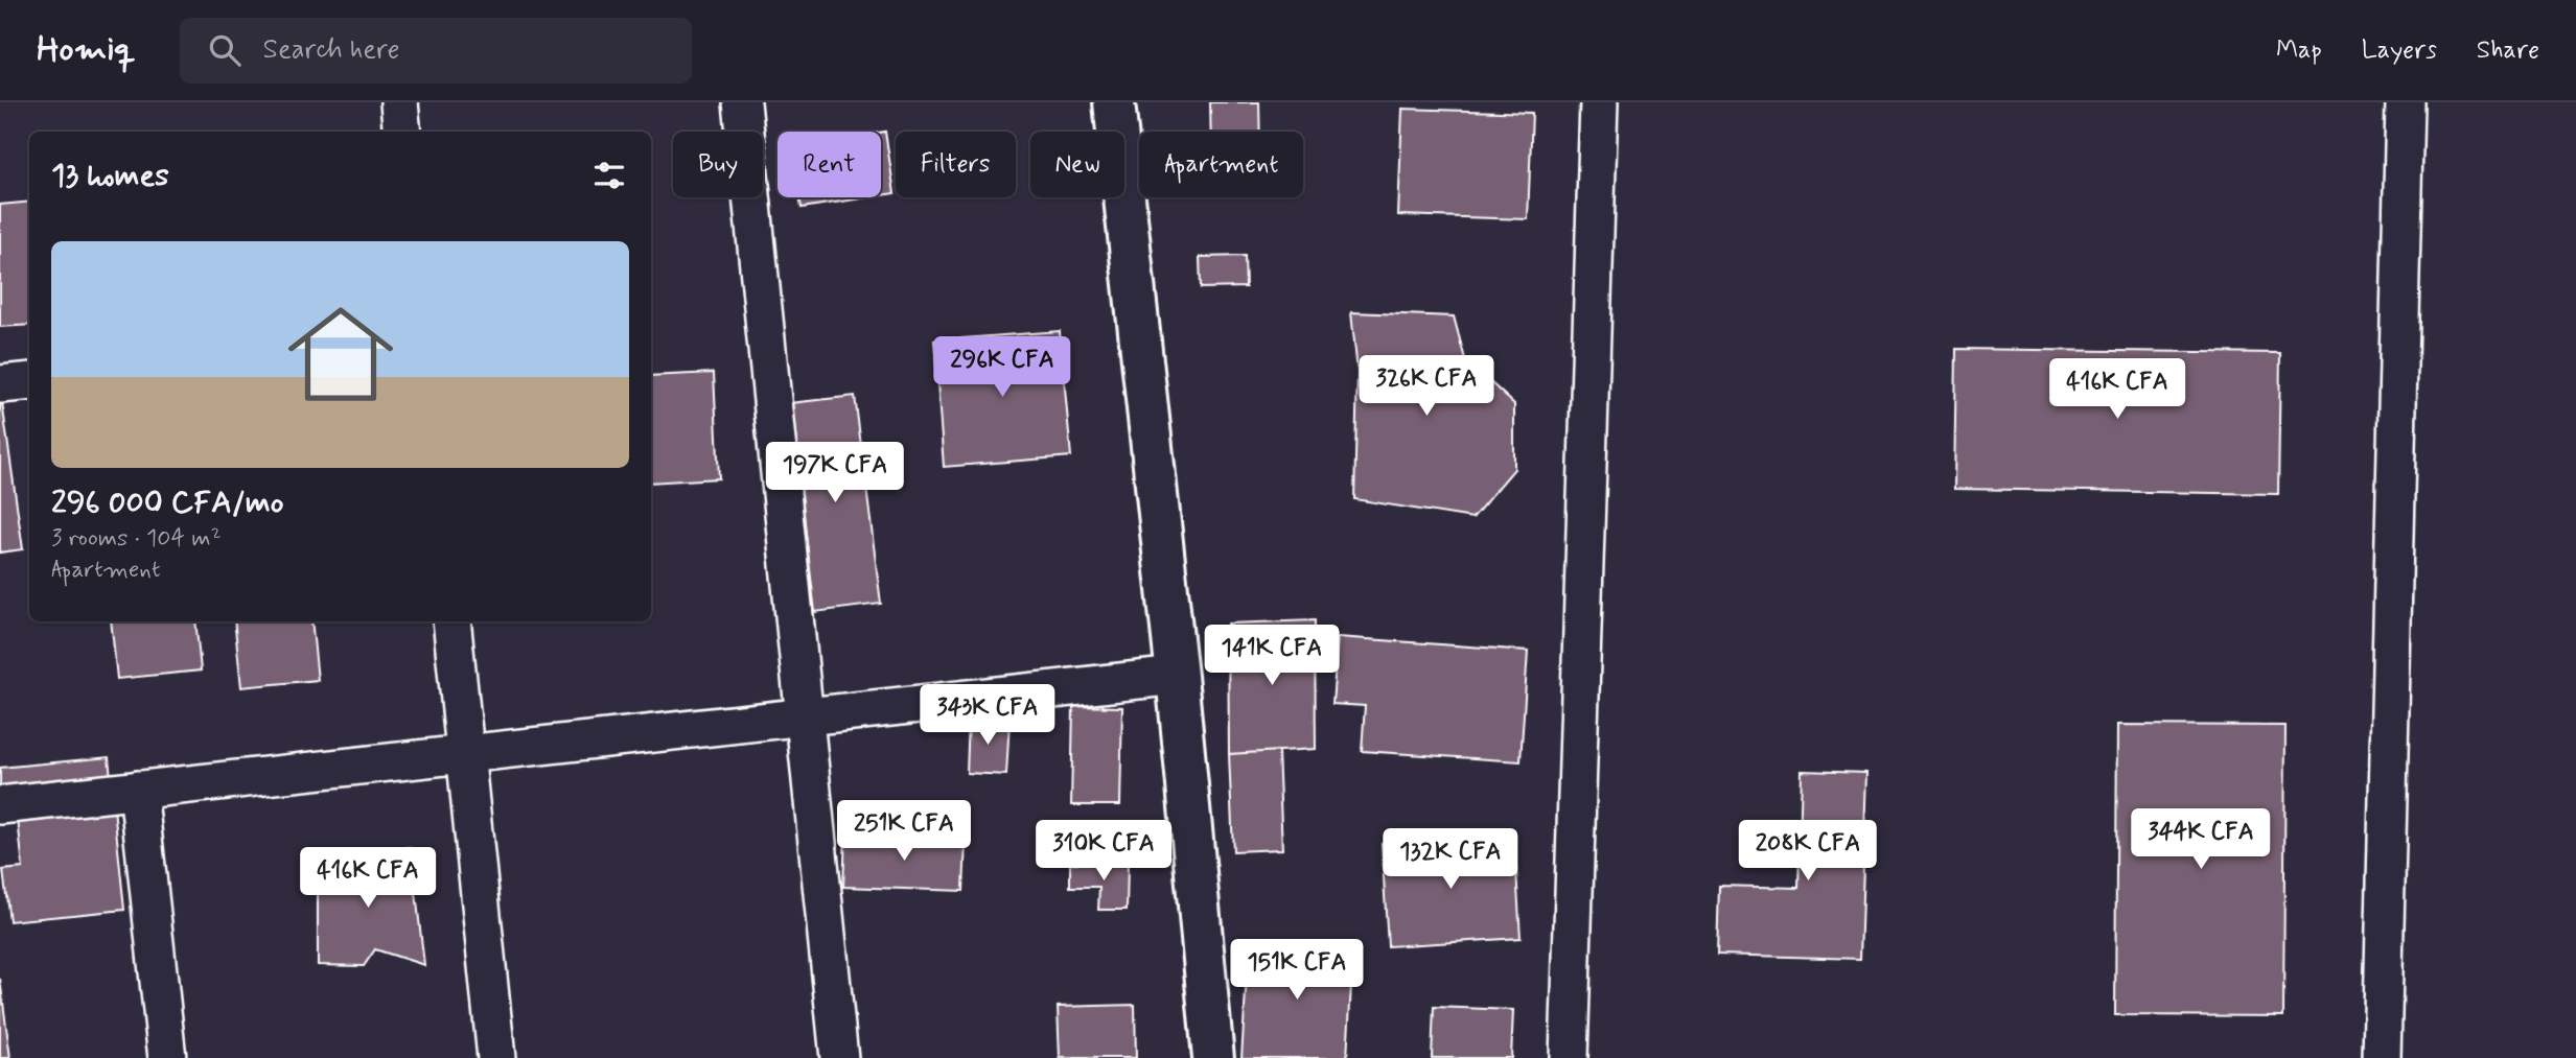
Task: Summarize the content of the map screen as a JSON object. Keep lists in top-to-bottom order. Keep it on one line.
{"page":{"header":"Homiq","search":"Search here","nav":["Map","Layers","Share"],"chip":["Buy","Rent","Filters","New","Apartment"],"heading":"13 homes","list":[{"name":"296 000 CFA/mo","note":"3 rooms · 104 m² · Apartment"}],"price":["296K CFA","326K CFA","416K CFA","197K CFA","141K CFA","343K CFA","251K CFA","344K CFA","310K CFA","208K CFA","132K CFA","416K CFA","151K CFA"]}}
